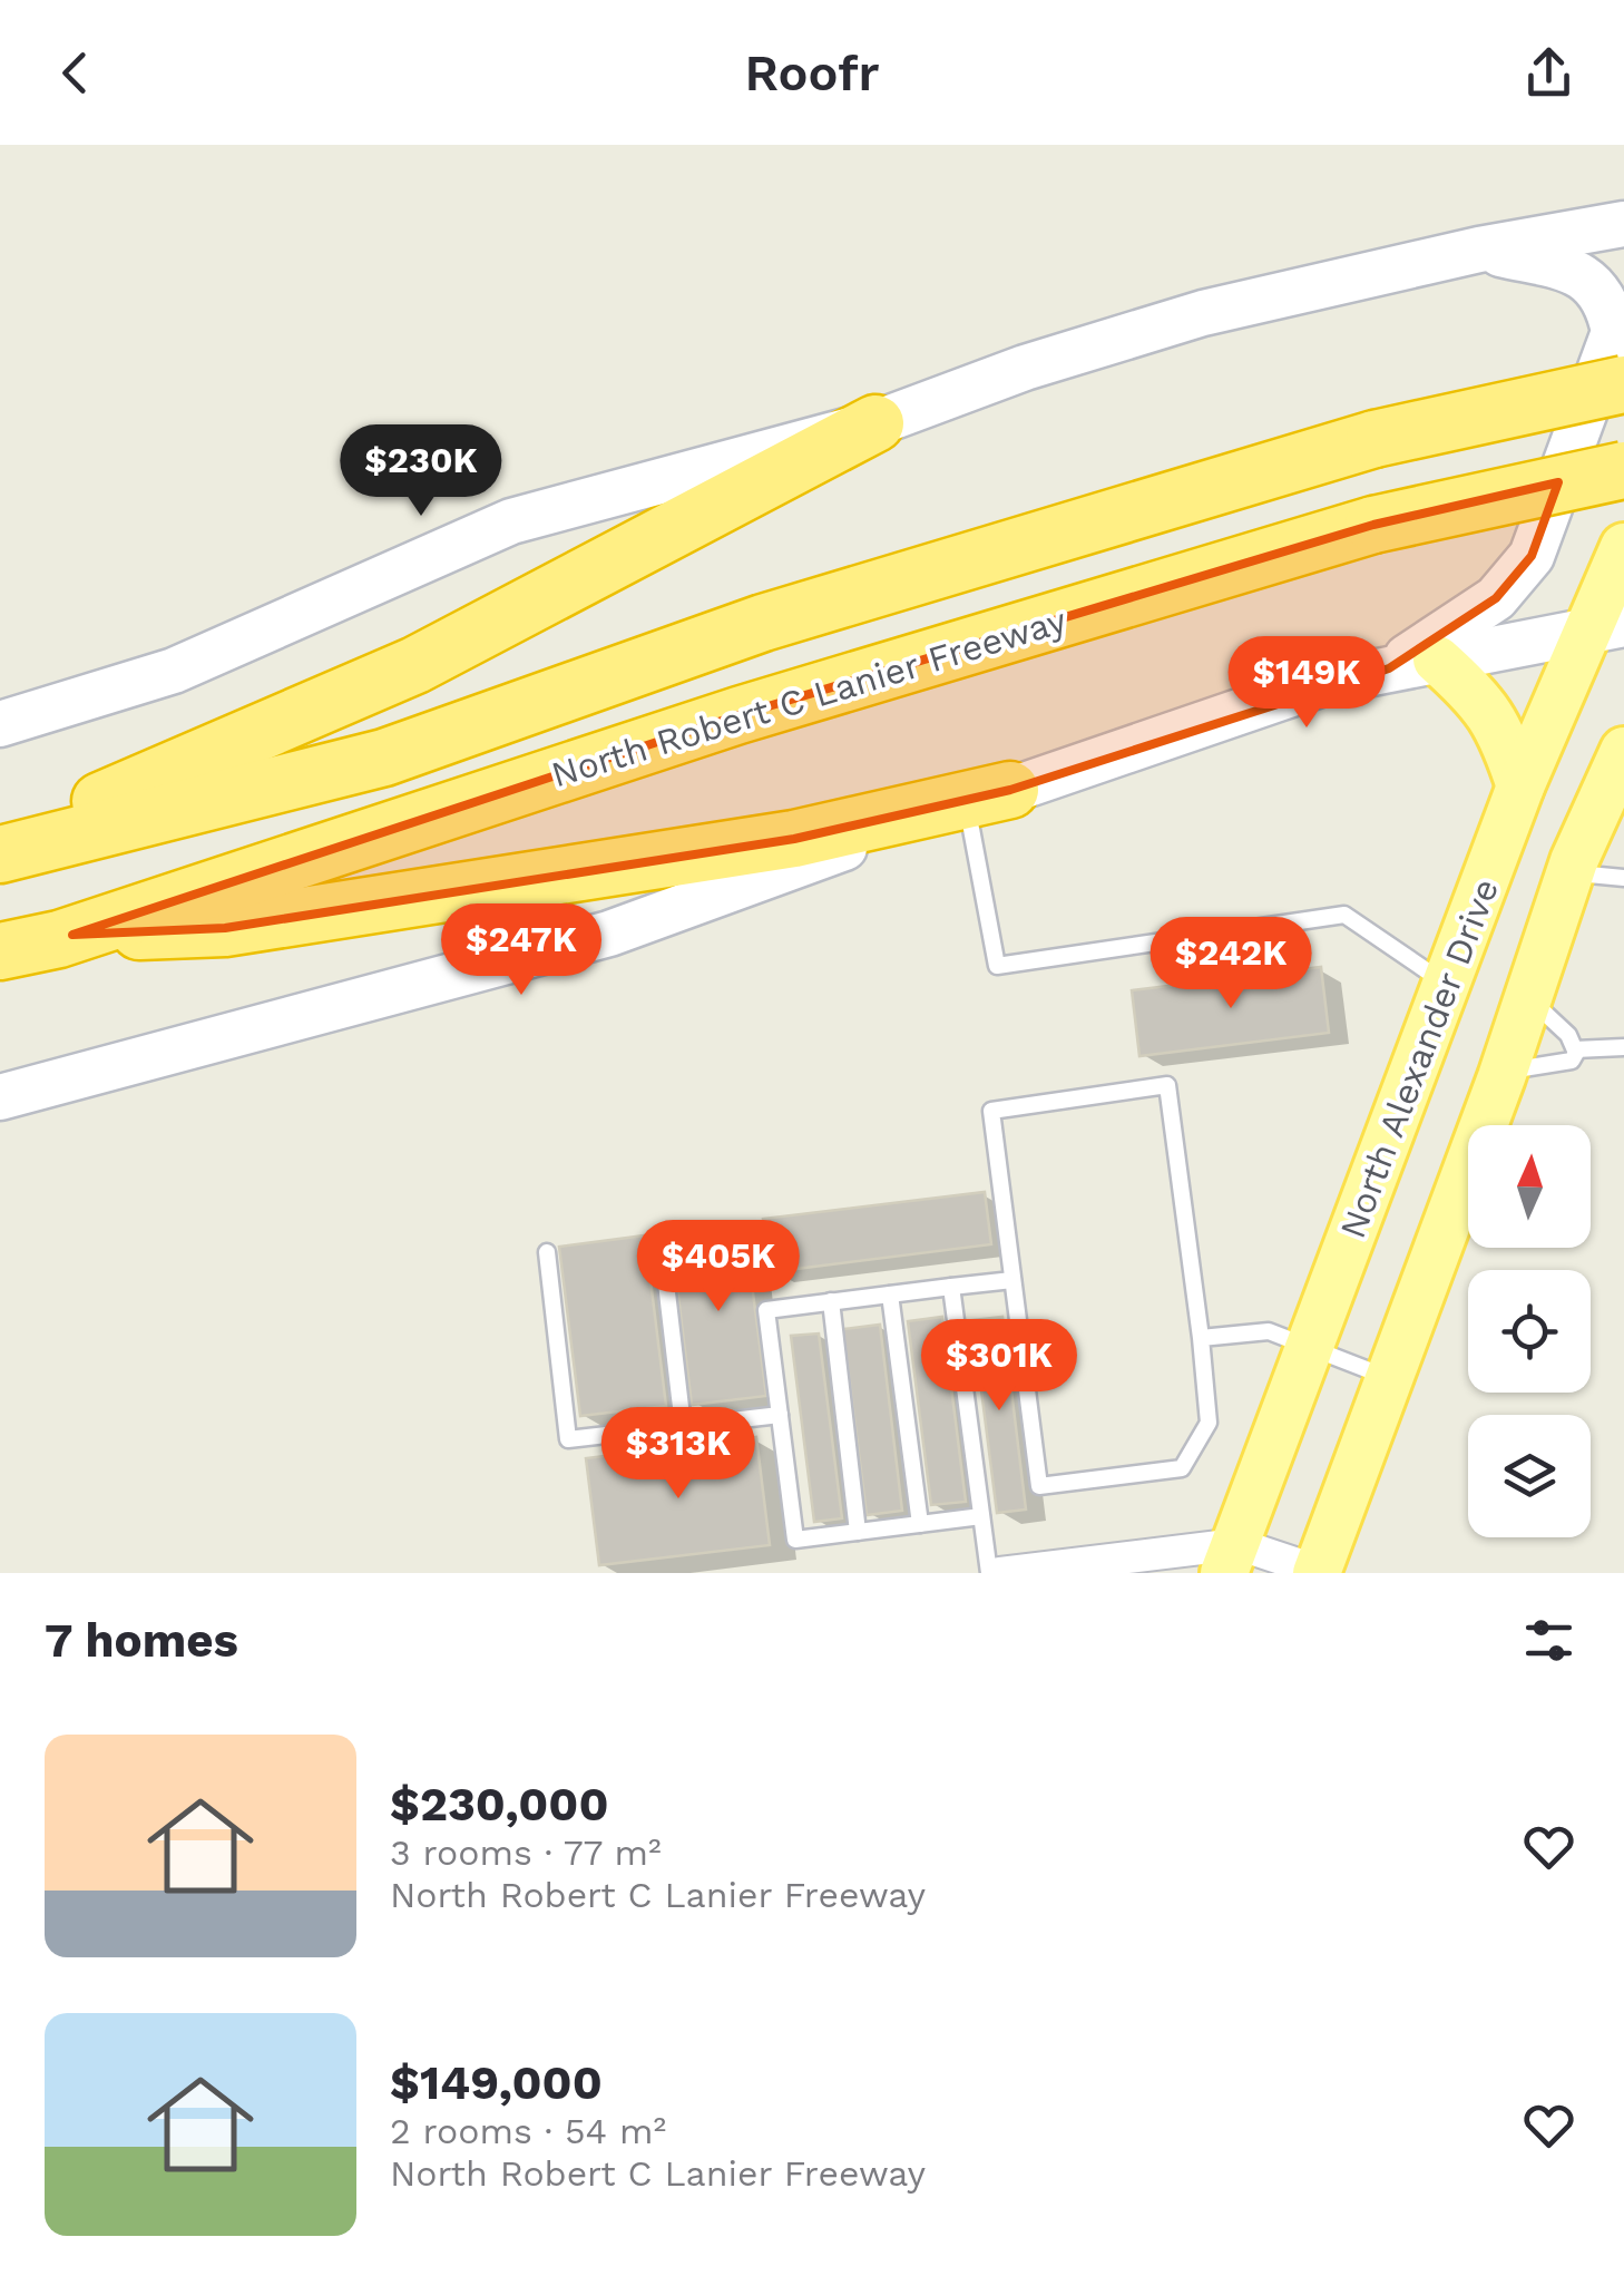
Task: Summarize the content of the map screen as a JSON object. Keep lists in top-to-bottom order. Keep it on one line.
{"streets":{"highway":["North Robert C Lanier Freeway"],"main road":["North Alexander Drive"]},"north":"top","page":{"header":"Roofr","price":["$230K","$149K","$247K","$242K","$405K","$301K","$313K"],"heading":"7 homes","list":[{"name":"$230,000","note":"3 rooms · 77 m² · North Robert C Lanier Freeway"},{"name":"$149,000","note":"2 rooms · 54 m² · North Robert C Lanier Freeway"}]}}
